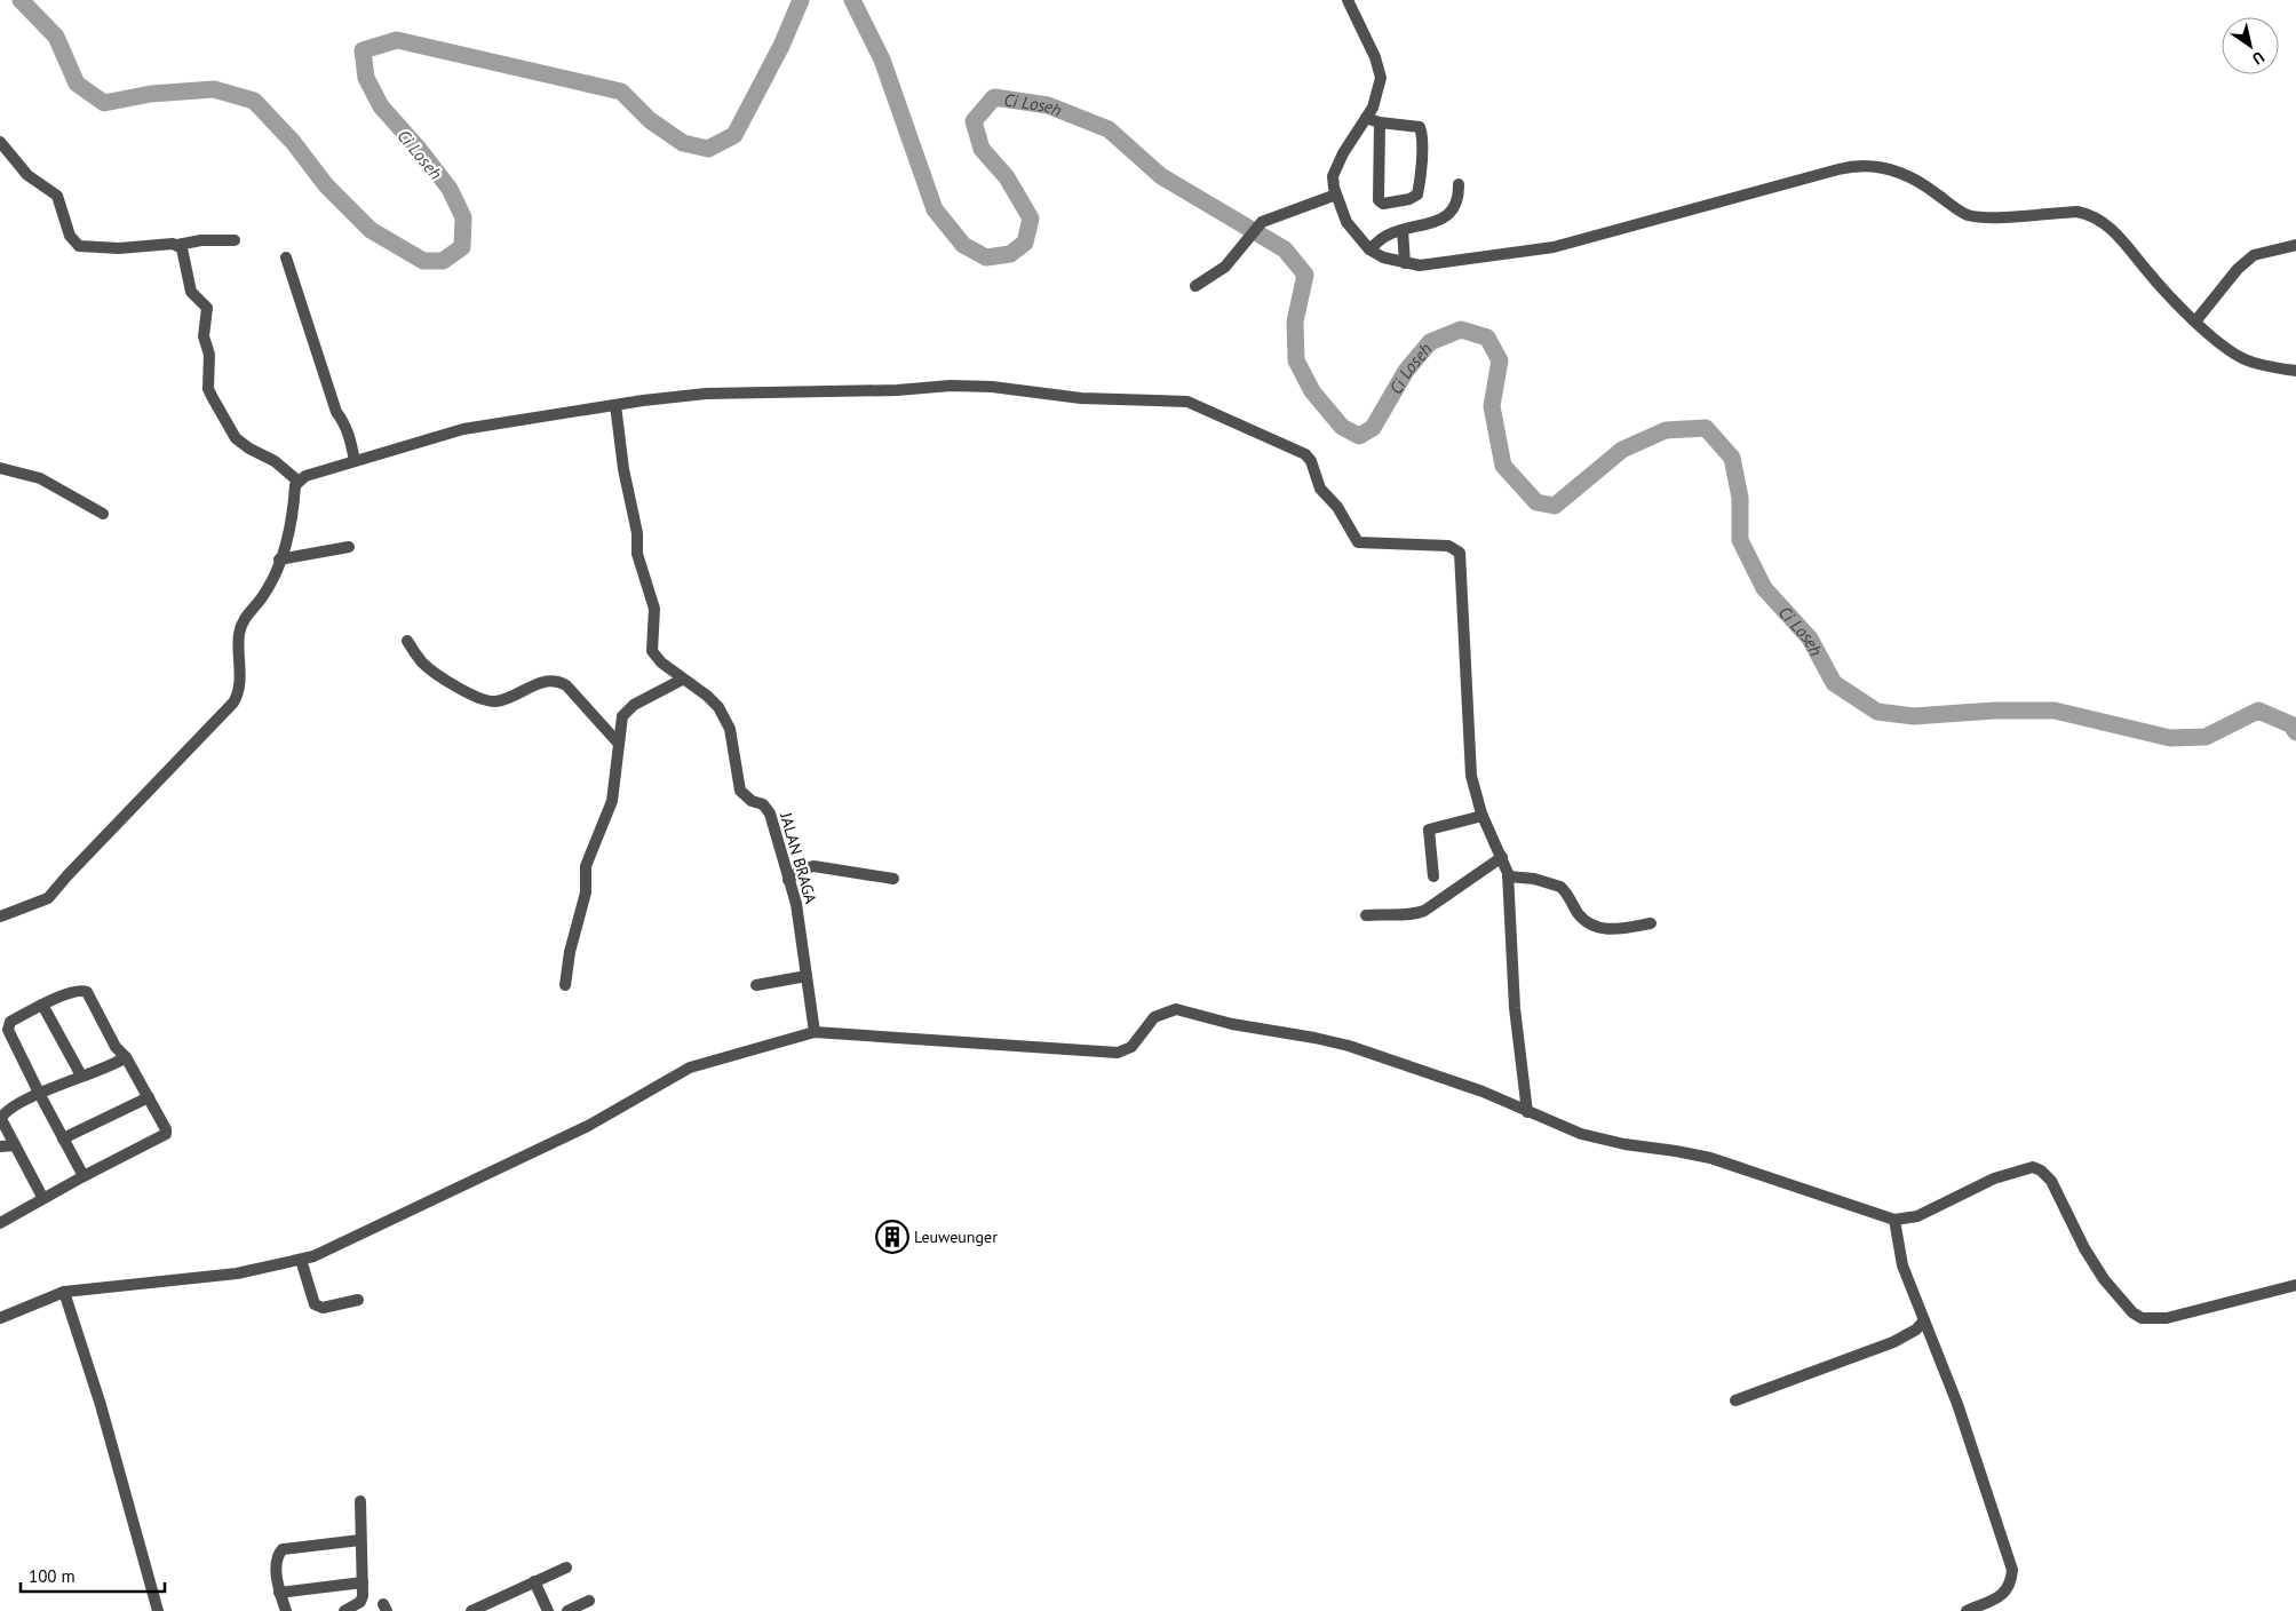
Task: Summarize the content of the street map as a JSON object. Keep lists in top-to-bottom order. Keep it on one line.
{"streets":{"street":["JALAN BRAGA"]},"water":["Ci Loseh"],"places":{"building":["Leuweunger"]},"scale_bar":"100 m","north":"bottom right"}
